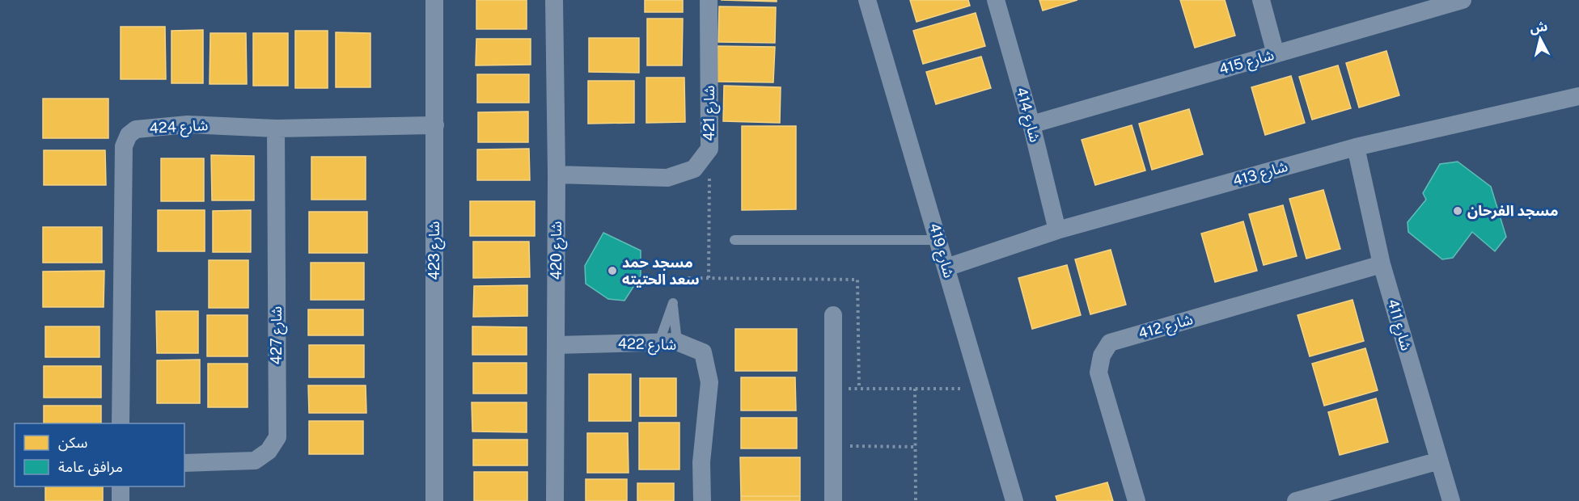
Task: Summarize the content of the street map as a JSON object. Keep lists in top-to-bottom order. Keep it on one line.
{"streets":{"street":["شارع 415","شارع 421","شارع 414","شارع 424","شارع 413","شارع 423","شارع 420","شارع 419","شارع 411","شارع 412","شارع 427","شارع 422"]},"crossings":[["شارع 415","شارع 414"],["شارع 421","شارع 420"],["شارع 414","شارع 413"],["شارع 424","شارع 423"],["شارع 424","شارع 427"],["شارع 413","شارع 419"],["شارع 413","شارع 411"],["شارع 420","شارع 422"],["شارع 411","شارع 412"]],"places":["مسجد الفرحان","مسجد حمد سعد الحتيته"],"legend":["سكن","مرافق عامة"],"north":"top"}
